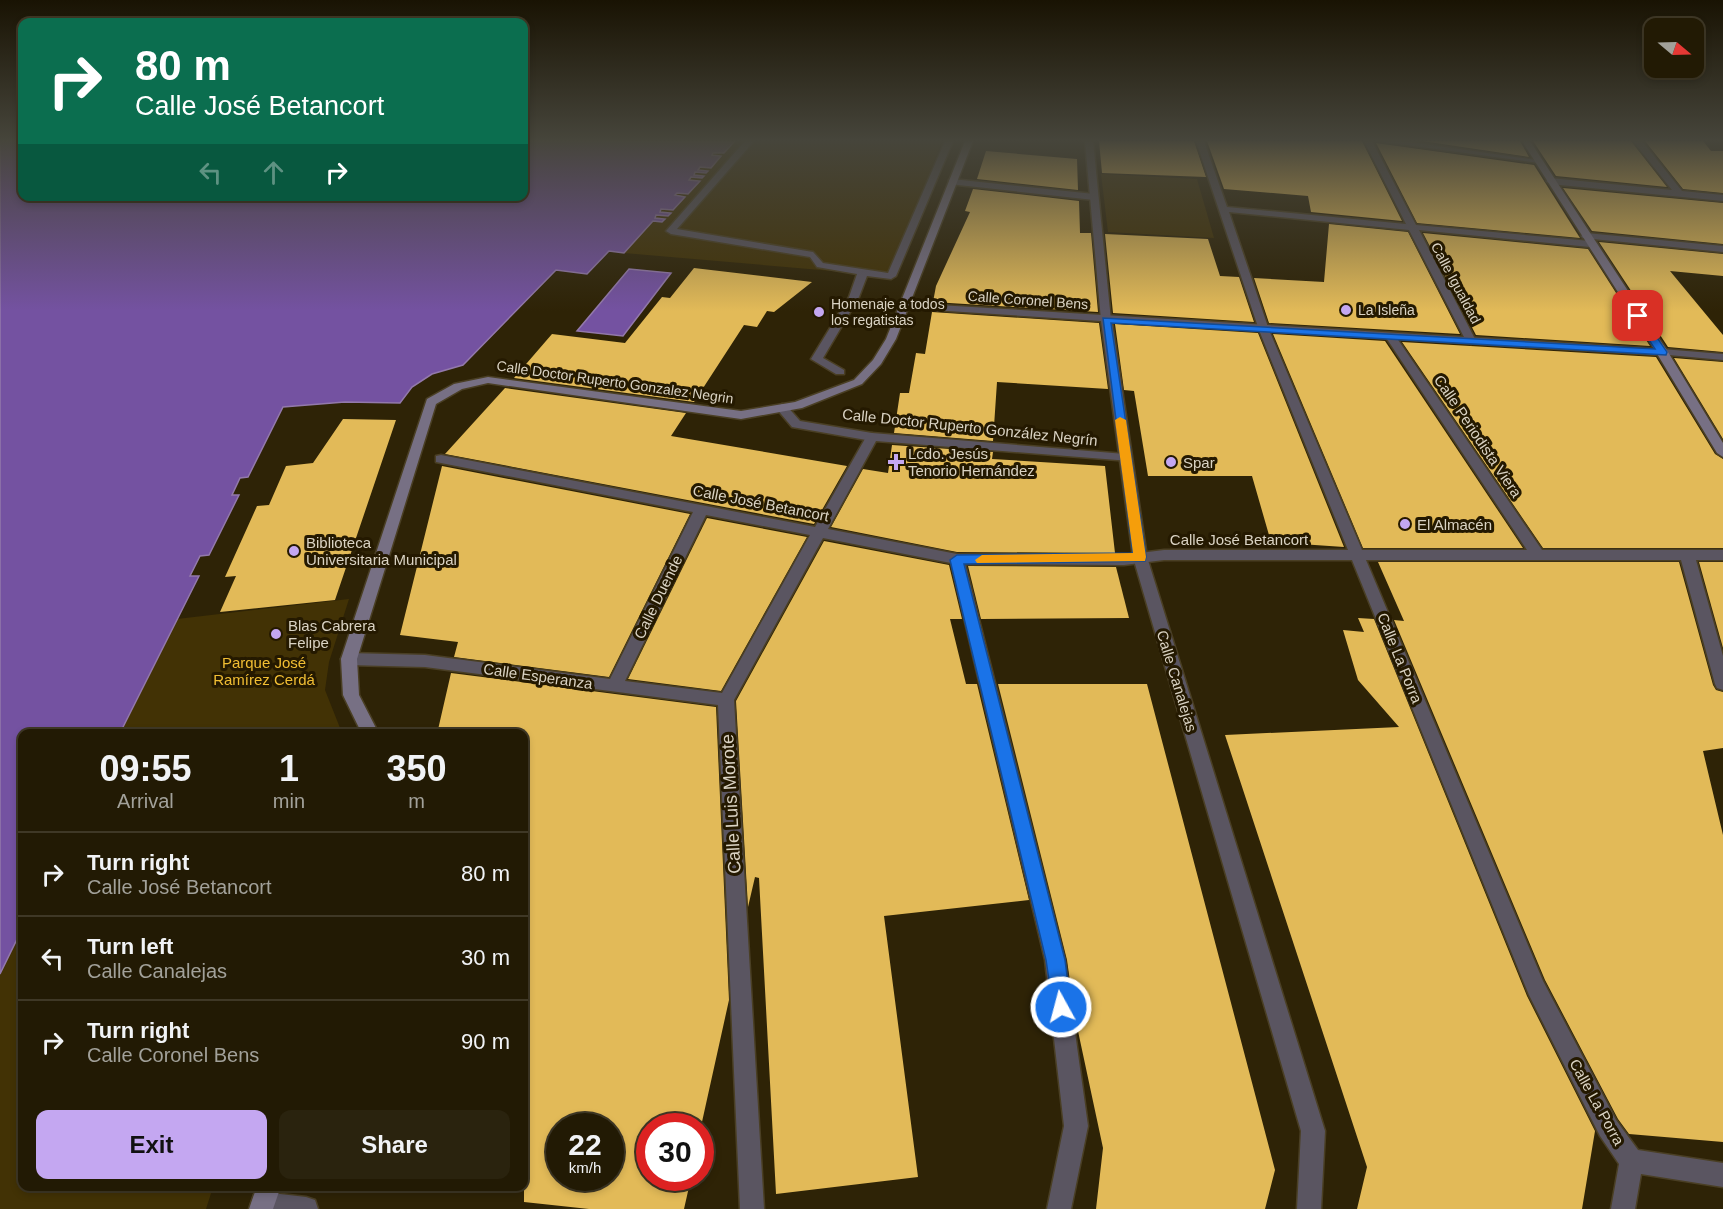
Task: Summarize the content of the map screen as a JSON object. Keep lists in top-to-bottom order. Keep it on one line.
{"streets":{"main road":["Calle Doctor Ruperto Gonzalez Negrin"],"street":["Calle Igualdad","Calle Coronel Bens","Calle Doctor Ruperto González Negrín","Calle Periodista Viera","Calle José Betancort","Calle Duende","Calle La Porra","Calle Esperanza","Calle Canalejas","Calle Luis Morote"]},"crossings":[["Calle Igualdad","Calle Coronel Bens"],["Calle Coronel Bens","Calle Doctor Ruperto Gonzalez Negrin"],["Calle Coronel Bens","Calle Periodista Viera"],["Calle Coronel Bens","Calle La Porra"],["Calle Coronel Bens","Calle Canalejas"],["Calle Doctor Ruperto Gonzalez Negrin","Calle Doctor Ruperto González Negrín"],["Calle Doctor Ruperto Gonzalez Negrin","Calle Esperanza"],["Calle Doctor Ruperto González Negrín","Calle Canalejas"],["Calle Periodista Viera","Calle José Betancort"],["Calle José Betancort","Calle Duende"],["Calle José Betancort","Calle La Porra"],["Calle José Betancort","Calle Canalejas"],["Calle Duende","Calle Esperanza"],["Calle Esperanza","Calle Luis Morote"]],"parks":["Parque José Ramírez Cerdá"],"places":{"other":["La Isleña","Homenaje a todos los regatistas","Spar","El Almacén","Biblioteca Universitaria Municipal","Blas Cabrera Felipe"],"health":["Lcdo. Jesús Tenorio Hernández"]},"north":"right","page":{"turn":["80 m","Calle José Betancort"],"eta":["09:55","Arrival","1","min","350","m"],"list":[{"name":"Turn right","note":"Calle José Betancort","value":"80 m"},{"name":"Turn left","note":"Calle Canalejas","value":"30 m"},{"name":"Turn right","note":"Calle Coronel Bens","value":"90 m"}],"buttons":["Exit","Share"],"speed":"22 km/h","limit":"30"}}
